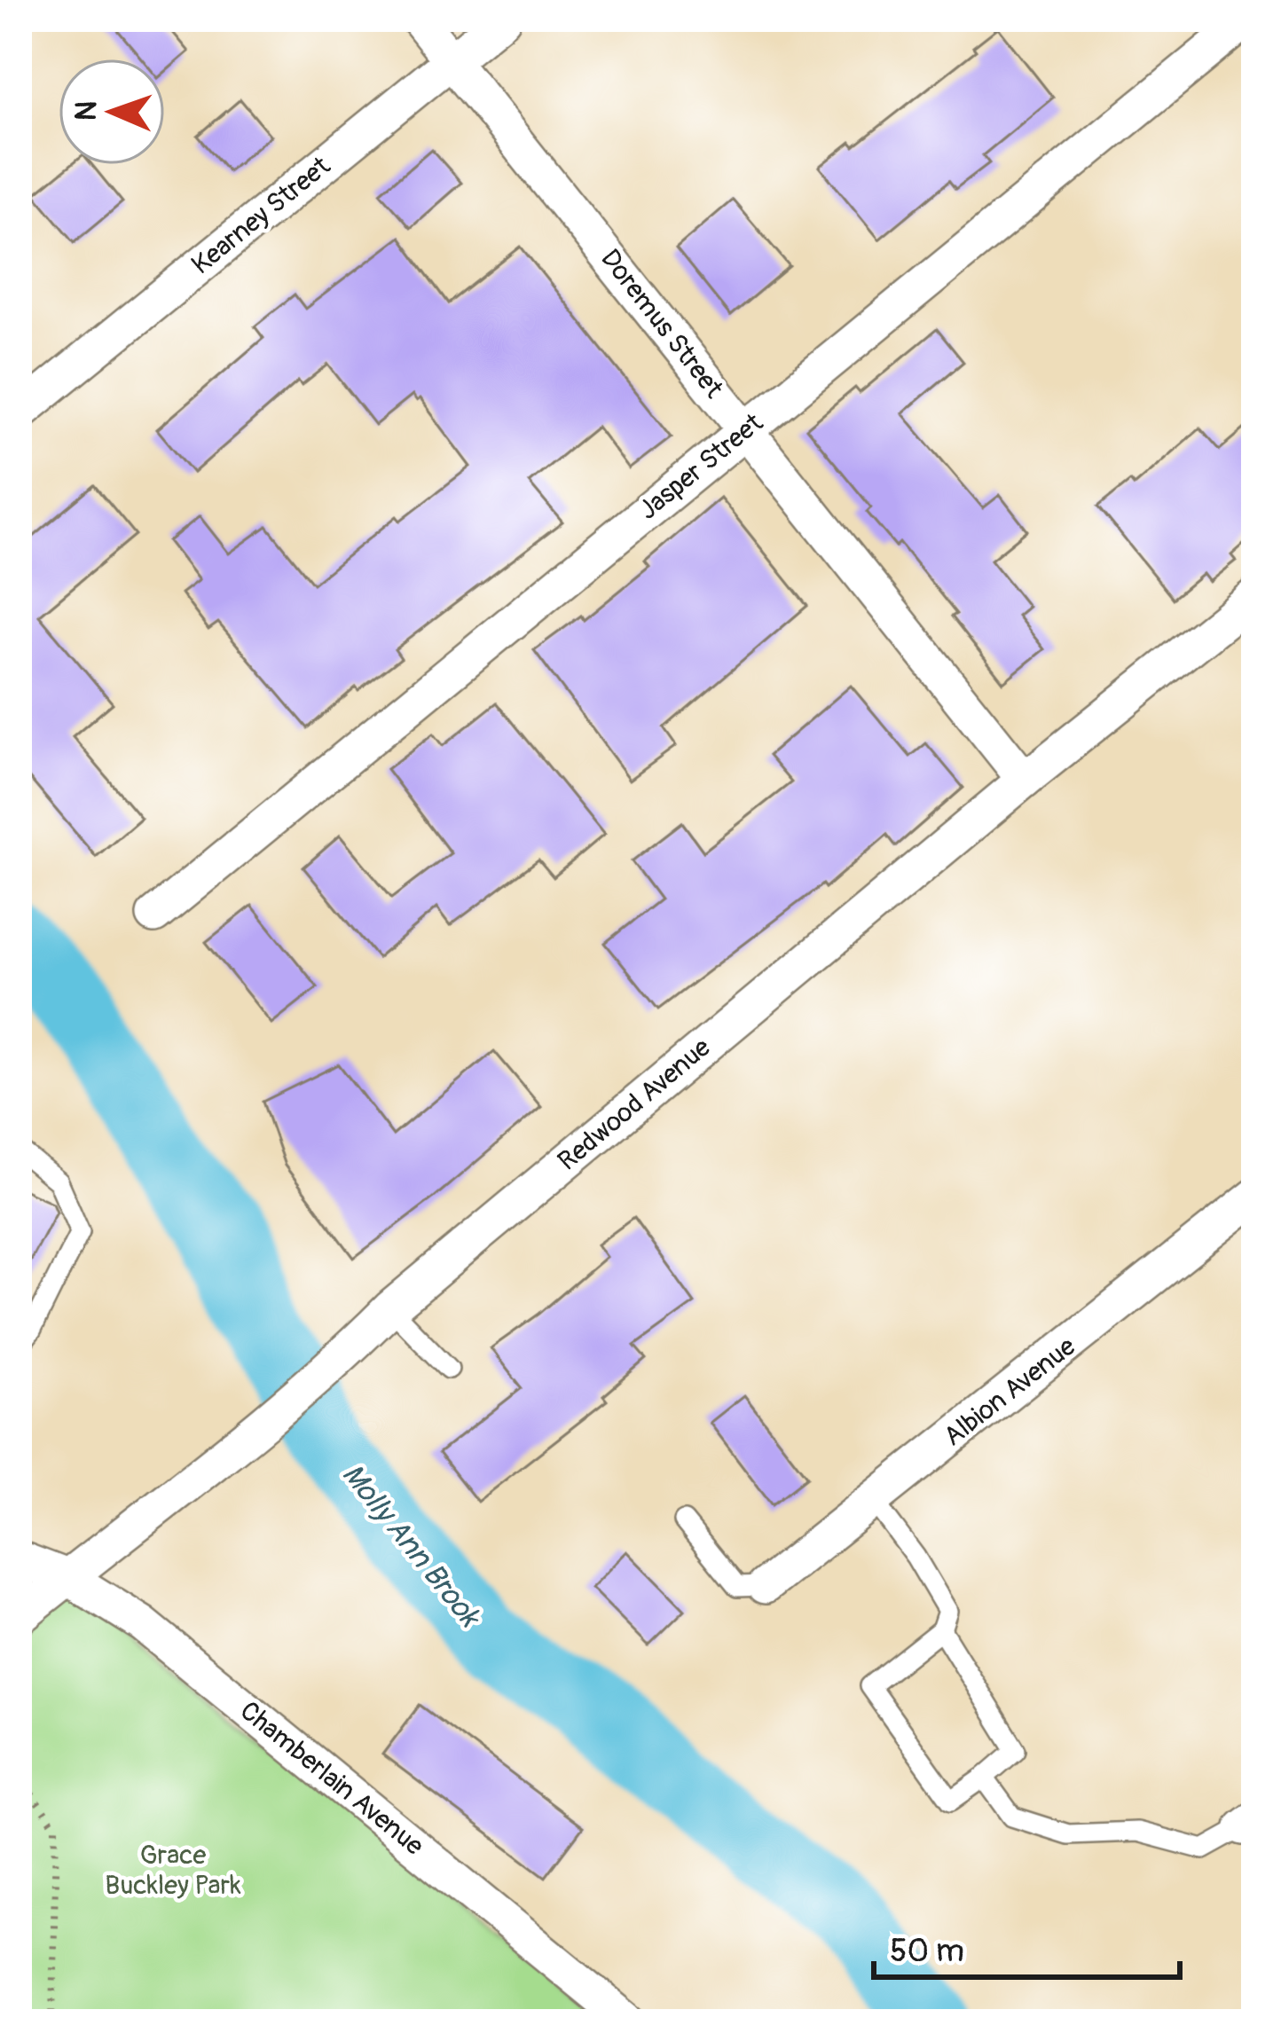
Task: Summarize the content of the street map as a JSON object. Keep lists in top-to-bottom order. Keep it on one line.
{"streets":{"street":["Kearney Street","Doremus Street","Jasper Street","Redwood Avenue","Albion Avenue","Chamberlain Avenue"]},"crossings":[["Kearney Street","Doremus Street"],["Doremus Street","Jasper Street"],["Doremus Street","Redwood Avenue"],["Redwood Avenue","Chamberlain Avenue"]],"water":["Molly Ann Brook"],"parks":["Grace Buckley Park"],"scale_bar":"50 m","north":"left"}
